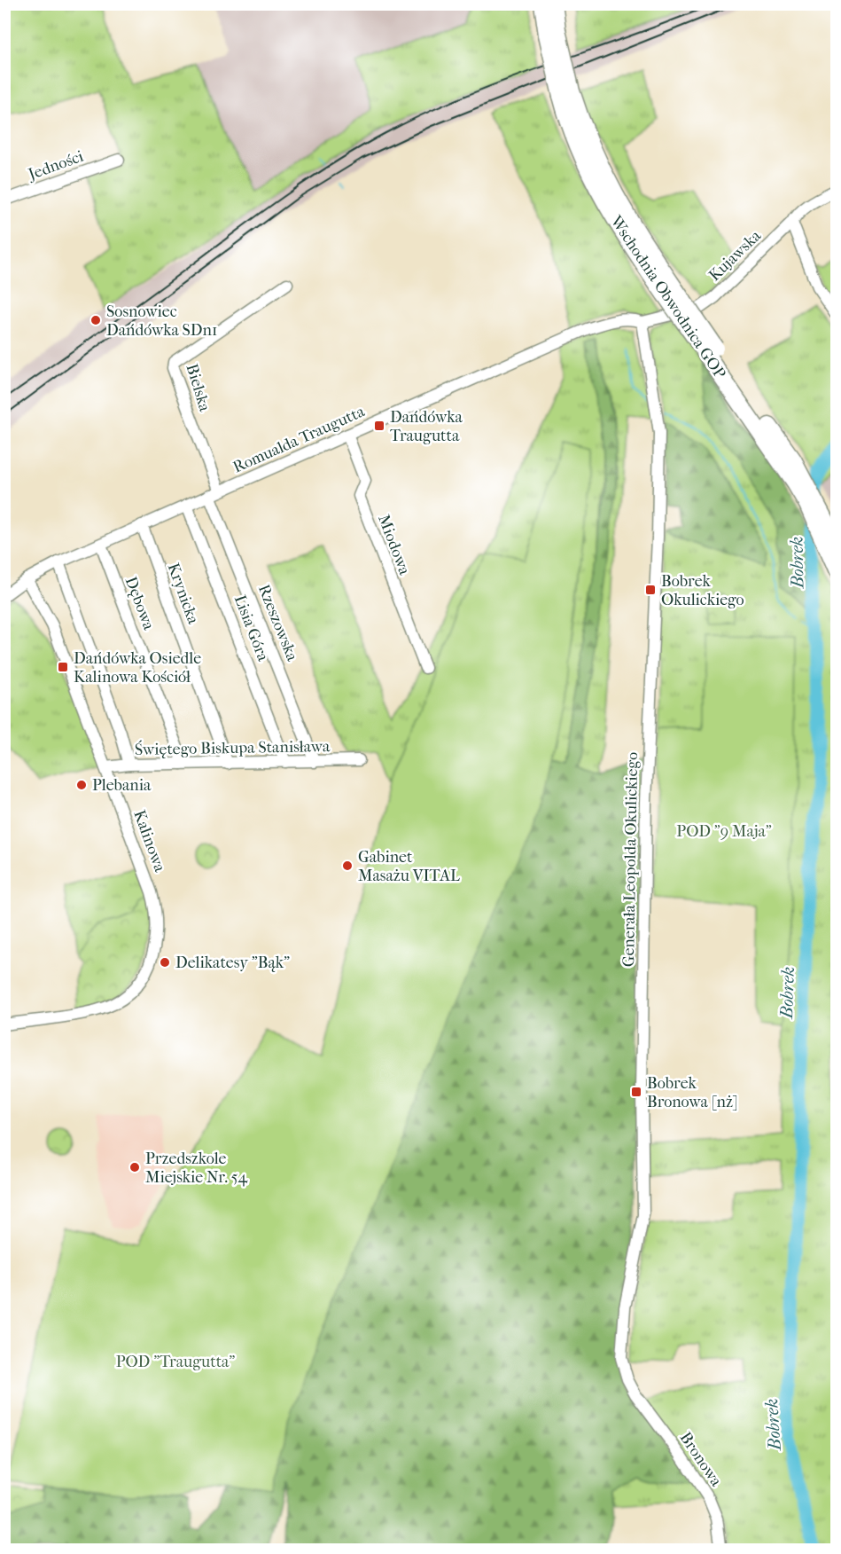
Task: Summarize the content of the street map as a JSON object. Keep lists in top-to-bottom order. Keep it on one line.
{"streets":{"highway":["Wschodnia Obwodnica GOP"],"street":["Jedności","Kujawska","Bielska","Romualda Traugutta","Miodowa","Krynicka","Dębowa","Rzeszowska","Lisia Góra","Świętego Biskupa Stanisława","Kalinowa","Generała Leopolda Okulickiego","Bronowa"]},"crossings":[["Kujawska","Romualda Traugutta"],["Kujawska","Generała Leopolda Okulickiego"],["Bielska","Romualda Traugutta"],["Bielska","Rzeszowska"],["Romualda Traugutta","Miodowa"],["Romualda Traugutta","Krynicka"],["Romualda Traugutta","Dębowa"],["Romualda Traugutta","Rzeszowska"],["Romualda Traugutta","Lisia Góra"],["Romualda Traugutta","Kalinowa"],["Romualda Traugutta","Generała Leopolda Okulickiego"],["Krynicka","Świętego Biskupa Stanisława"],["Dębowa","Świętego Biskupa Stanisława"],["Rzeszowska","Świętego Biskupa Stanisława"],["Lisia Góra","Świętego Biskupa Stanisława"],["Świętego Biskupa Stanisława","Kalinowa"],["Generała Leopolda Okulickiego","Bronowa"]],"water":["Bobrek"],"parks":["POD \"9 Maja\"","POD \"Traugutta\""],"places":{"other":["Sosnowiec Dańdówka SDn1","Plebania","Gabinet Masażu VITAL","Delikatesy \"Bąk\"","Przedszkole Miejskie Nr. 54"],"transit":["Dańdówka Traugutta","Bobrek Okulickiego","Dańdówka Osiedle Kalinowa Kościół","Bobrek Bronowa [nż]"]}}
